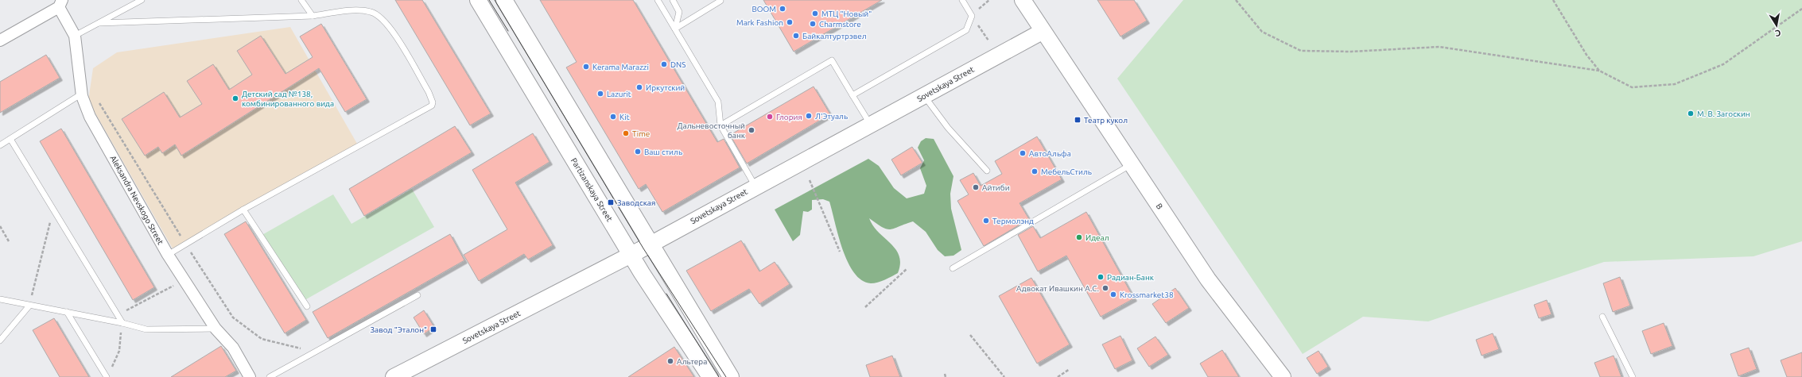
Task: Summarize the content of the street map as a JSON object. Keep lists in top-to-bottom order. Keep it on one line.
{"streets":{"street":["Sovetskaya Street","Partizanskaya Street","Aleksandra Nevskogo Street","B"]},"crossings":[["Sovetskaya Street","Partizanskaya Street"],["Sovetskaya Street","B"]],"places":{"other":["BOOM","МТЦ \"Новый\"","Mark Fashion","Charmstore","Байкалтуртрэвел","DNS","Kerama Marazzi","Иркутский","Lazurit","Детский сад №138, комбинированного вида","М. В. Загоскин","Л'Этуаль","Kit","Глория","Дальневосточный банк","Time","Ваш стиль","АвтоАльфа","МебельСтиль","Айтиби","Термолэнд","Идеал","Радиан-Банк","Адвокат Ивашкин А.С.","Krossmarket38","Альтера"],"transit":["Театр кукол","Заводская","Завод \"Эталон\""]},"north":"bottom"}
